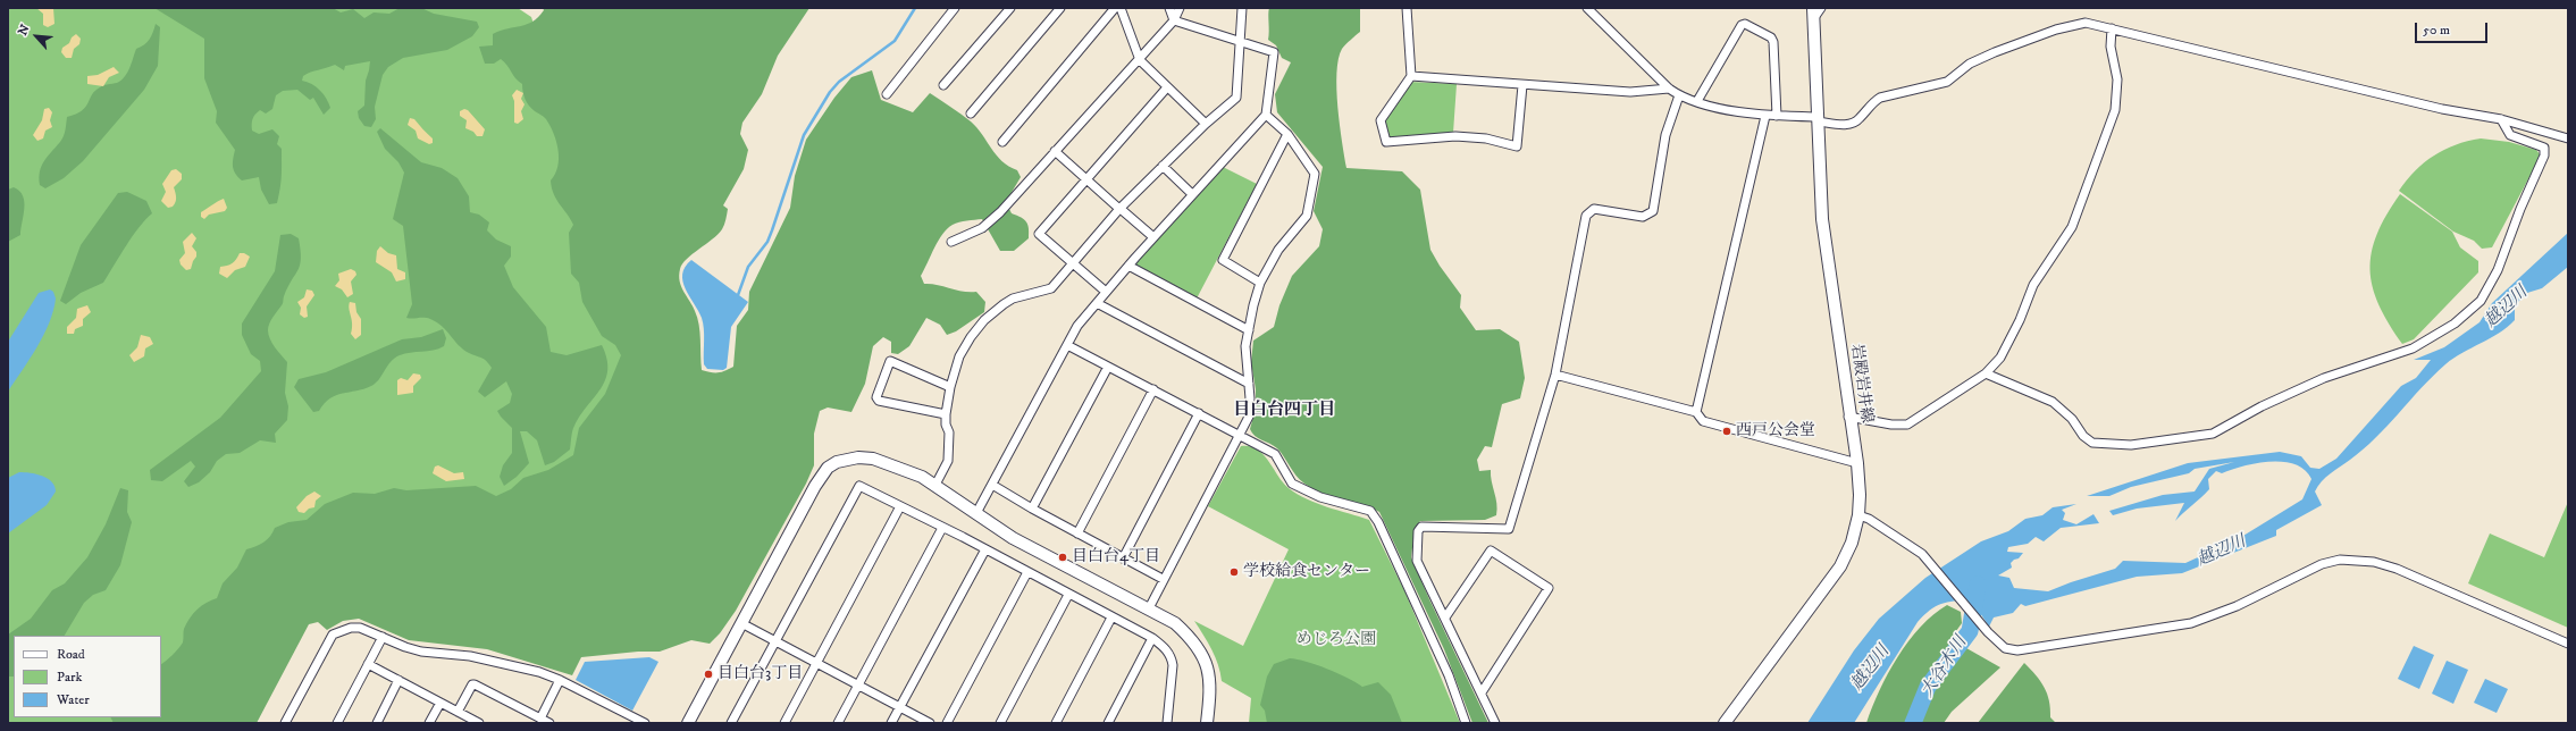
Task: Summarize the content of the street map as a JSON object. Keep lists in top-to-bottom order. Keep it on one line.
{"streets":{"street":["岩殿岩井線"]},"districts":["目白台四丁目"],"water":["越辺川","大谷木川"],"parks":["めじろ公園"],"places":["西戸公会堂","目白台4丁目","学校給食センター","目白台3丁目"],"legend":["Road","Park","Water"],"scale_bar":"50 m","north":"top left"}
